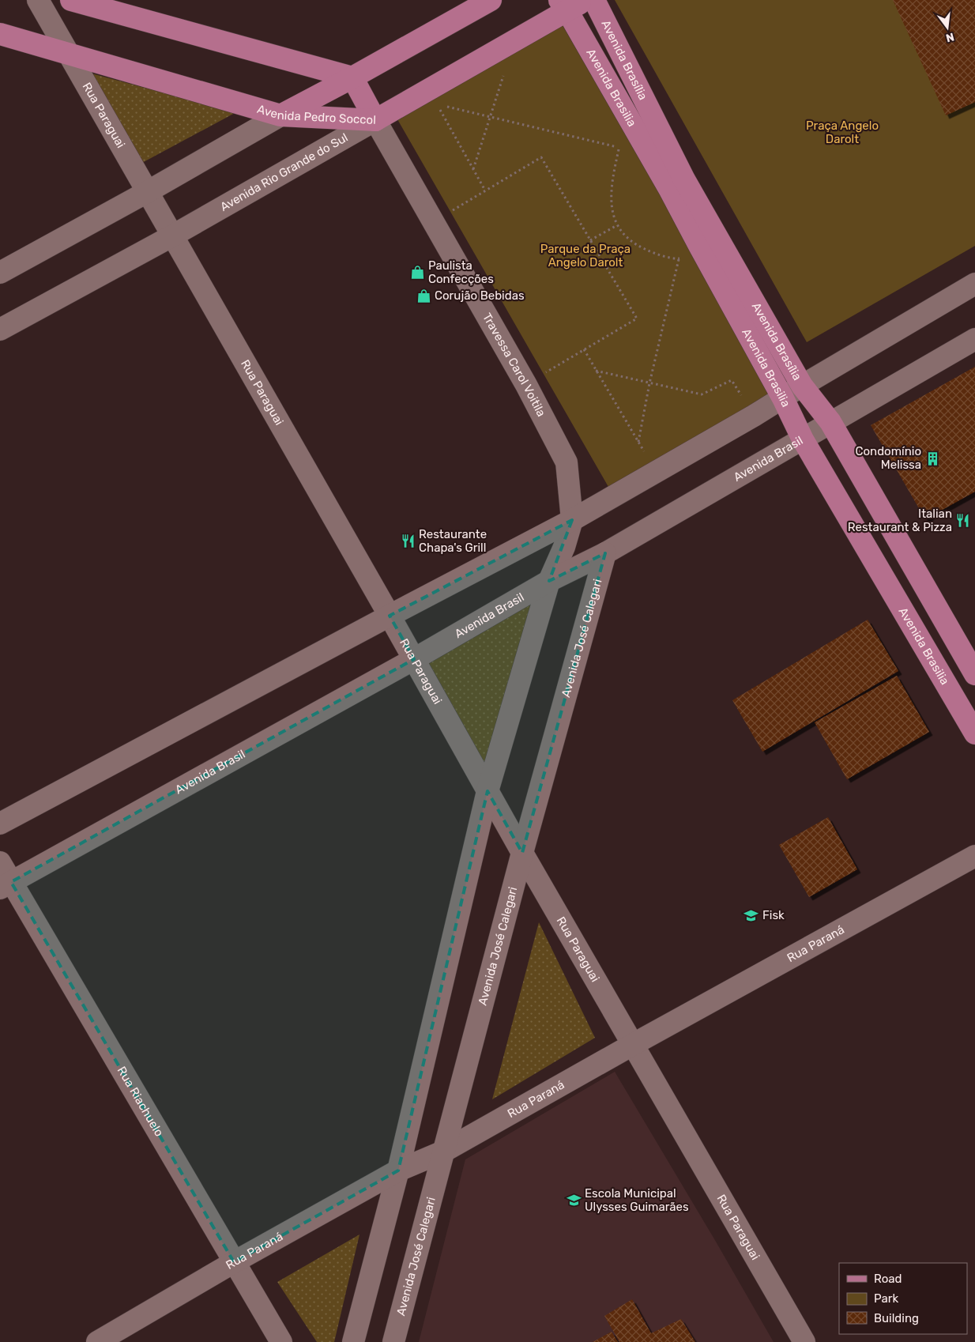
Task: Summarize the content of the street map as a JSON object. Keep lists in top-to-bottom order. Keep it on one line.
{"streets":{"main road":["Avenida Brasília","Avenida Brasilia","Avenida Pedro Soccol","Avenida Rio Grande do Sul"],"street":["Rua Paraguai","Travessa Carol Voitila","Avenida Brasil","Avenida José Calegari","Rua Paraná","Rua Riachuelo"]},"crossings":[["Avenida Brasília","Avenida Brasilia"],["Avenida Brasília","Avenida Brasil"],["Avenida Brasilia","Avenida Rio Grande do Sul"],["Avenida Brasilia","Avenida Brasil"],["Avenida Pedro Soccol","Rua Paraguai"],["Avenida Pedro Soccol","Avenida Rio Grande do Sul"],["Avenida Pedro Soccol","Travessa Carol Voitila"],["Rua Paraguai","Avenida Rio Grande do Sul"],["Rua Paraguai","Avenida Brasil"],["Rua Paraguai","Avenida José Calegari"],["Rua Paraguai","Rua Paraná"],["Avenida Rio Grande do Sul","Travessa Carol Voitila"],["Travessa Carol Voitila","Avenida Brasil"],["Avenida Brasil","Avenida José Calegari"],["Avenida Brasil","Rua Riachuelo"],["Avenida José Calegari","Rua Paraná"],["Rua Paraná","Rua Riachuelo"]],"parks":["Praça Angelo Darolt","Parque da Praça Angelo Darolt"],"places":{"shop":["Paulista Confecções","Corujão Bebidas"],"building":["Condomínio Melissa"],"restaurant":["Italian Restaurant & Pizza","Restaurante Chapa's Grill"],"school or university":["Fisk","Escola Municipal Ulysses Guimarães"]},"legend":["Road","Park","Building"],"north":"bottom"}
